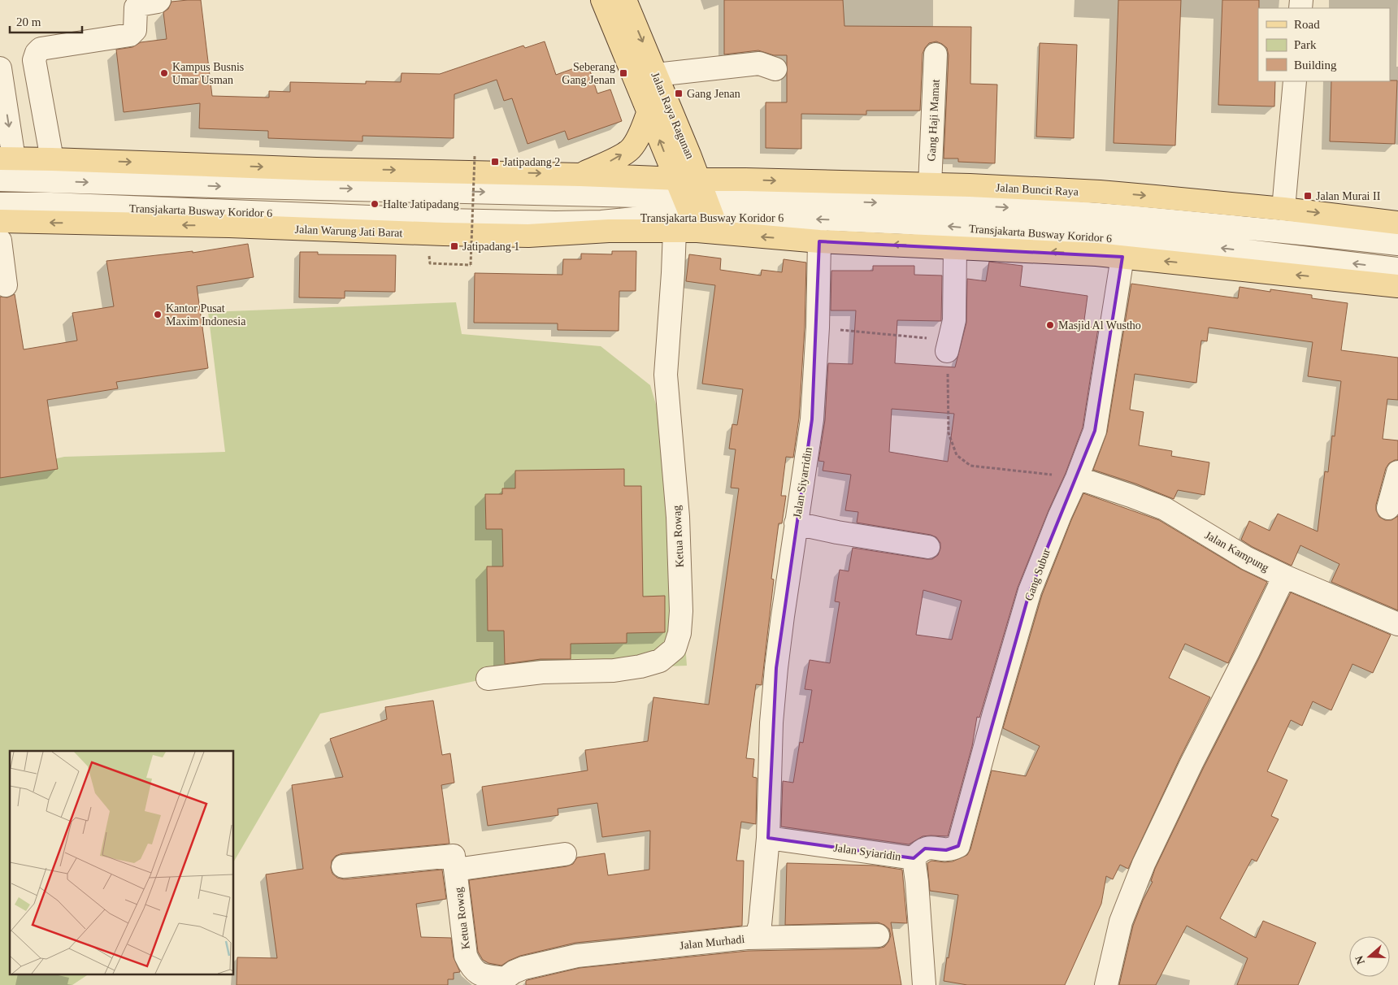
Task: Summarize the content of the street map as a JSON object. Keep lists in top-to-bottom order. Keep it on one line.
{"streets":{"main road":["Jalan Raya Ragunan","Jalan Buncit Raya","Jalan Warung Jati Barat"],"street":["Gang Haji Mamat","Transjakarta Busway Koridor 6","Jalan Siyarridin","Ketua Rowag","Jalan Kampung","Gang Subur","Jalan Syiaridin","Jalan Murhadi"]},"crossings":[["Jalan Raya Ragunan","Jalan Buncit Raya"],["Jalan Raya Ragunan","Transjakarta Busway Koridor 6"],["Jalan Raya Ragunan","Jalan Warung Jati Barat"],["Jalan Raya Ragunan","Ketua Rowag"],["Gang Haji Mamat","Jalan Buncit Raya"],["Jalan Buncit Raya","Transjakarta Busway Koridor 6"],["Jalan Buncit Raya","Jalan Warung Jati Barat"],["Jalan Buncit Raya","Ketua Rowag"],["Transjakarta Busway Koridor 6","Jalan Warung Jati Barat"],["Transjakarta Busway Koridor 6","Ketua Rowag"],["Jalan Warung Jati Barat","Ketua Rowag"],["Jalan Siyarridin","Jalan Murhadi"],["Ketua Rowag","Jalan Murhadi"],["Jalan Kampung","Gang Subur"],["Gang Subur","Jalan Syiaridin"],["Jalan Syiaridin","Jalan Murhadi"]],"places":{"other":["Kampus Busnis Umar Usman","Halte Jatipadang","Kantor Pusat Maxim Indonesia","Masjid Al Wustho"],"transit":["Seberang Gang Jenan","Gang Jenan","Jatipadang 2","Jalan Murai II","Jatipadang 1"]},"legend":["Road","Park","Building"],"scale_bar":"20 m","north":"left"}
